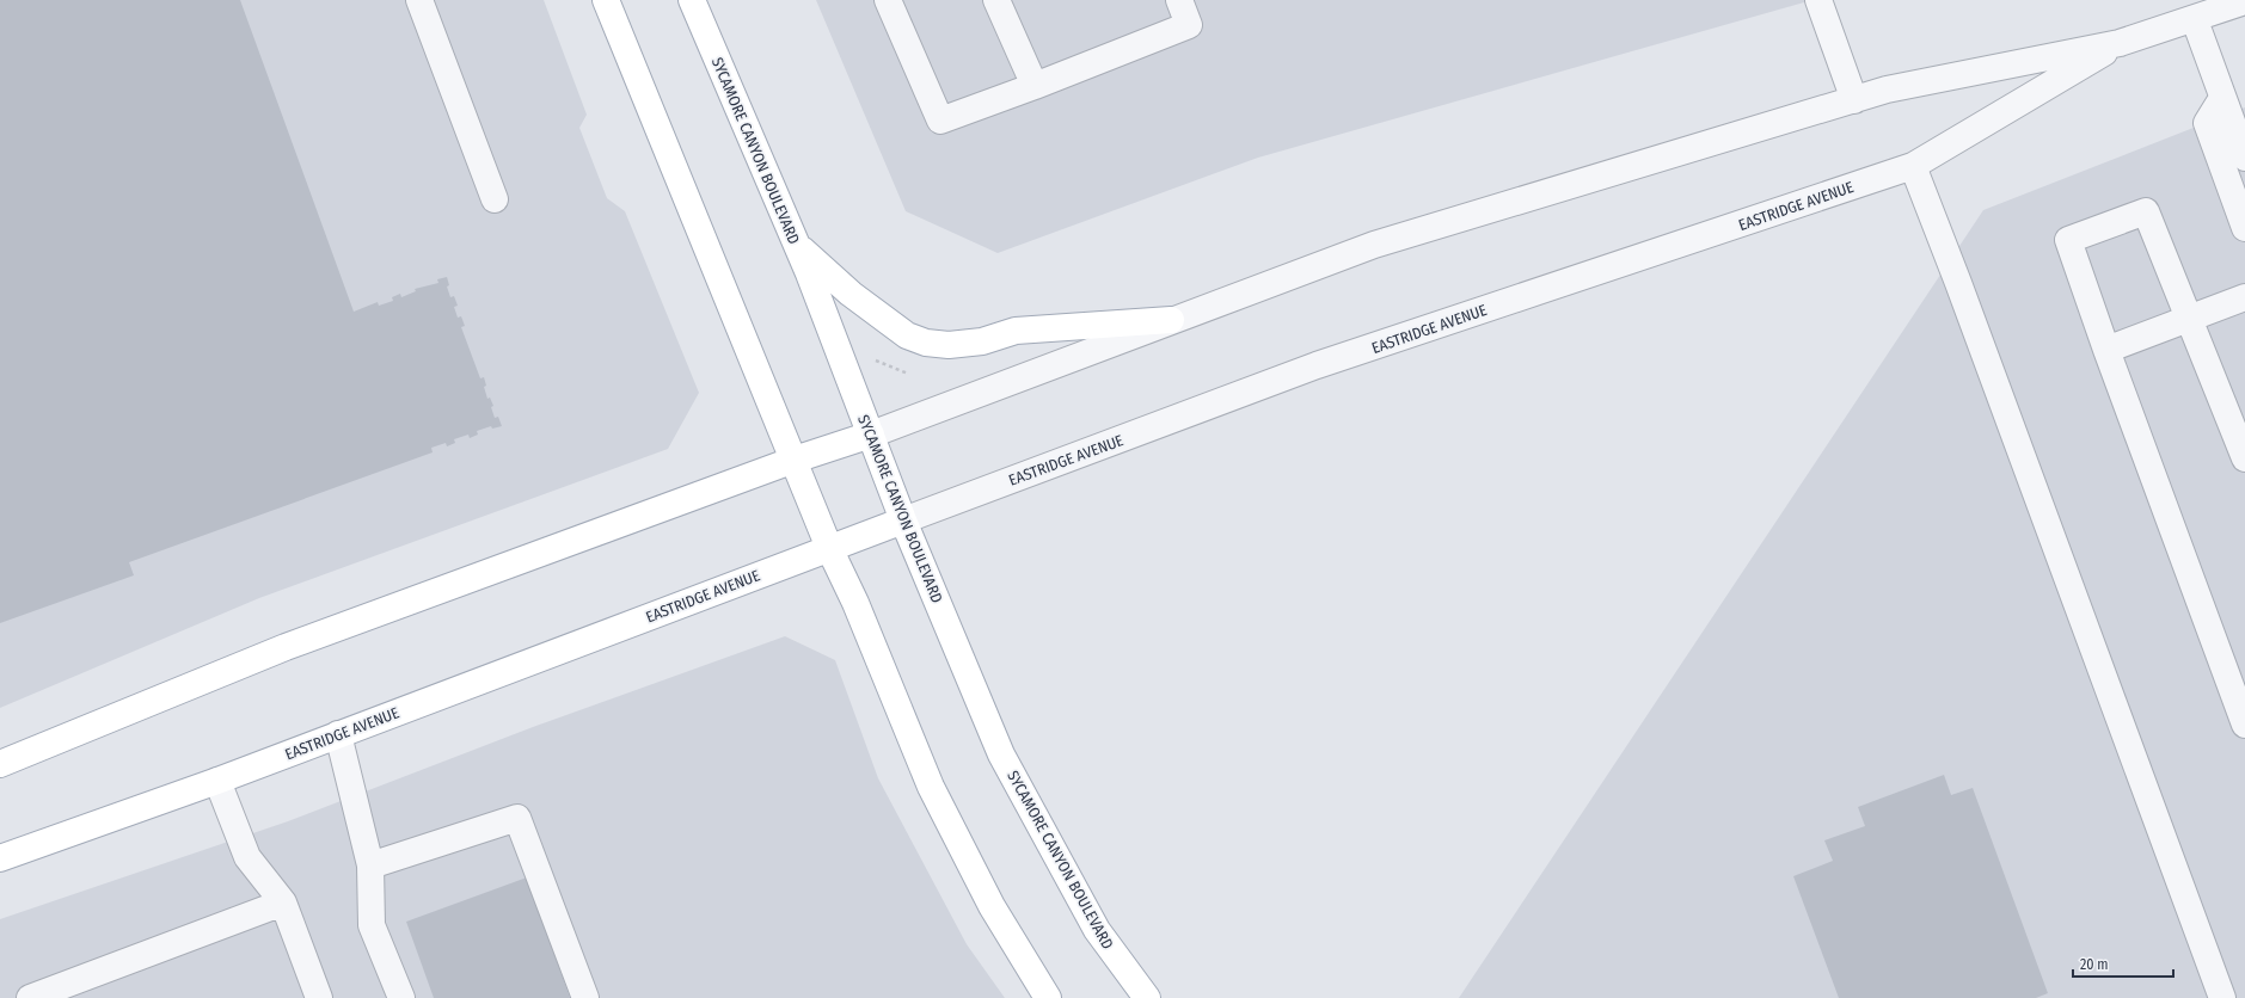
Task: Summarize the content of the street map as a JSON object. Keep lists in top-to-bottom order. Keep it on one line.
{"streets":{"main road":["SYCAMORE CANYON BOULEVARD","EASTRIDGE AVENUE"]},"crossings":[["SYCAMORE CANYON BOULEVARD","EASTRIDGE AVENUE"]],"scale_bar":"20 m"}
